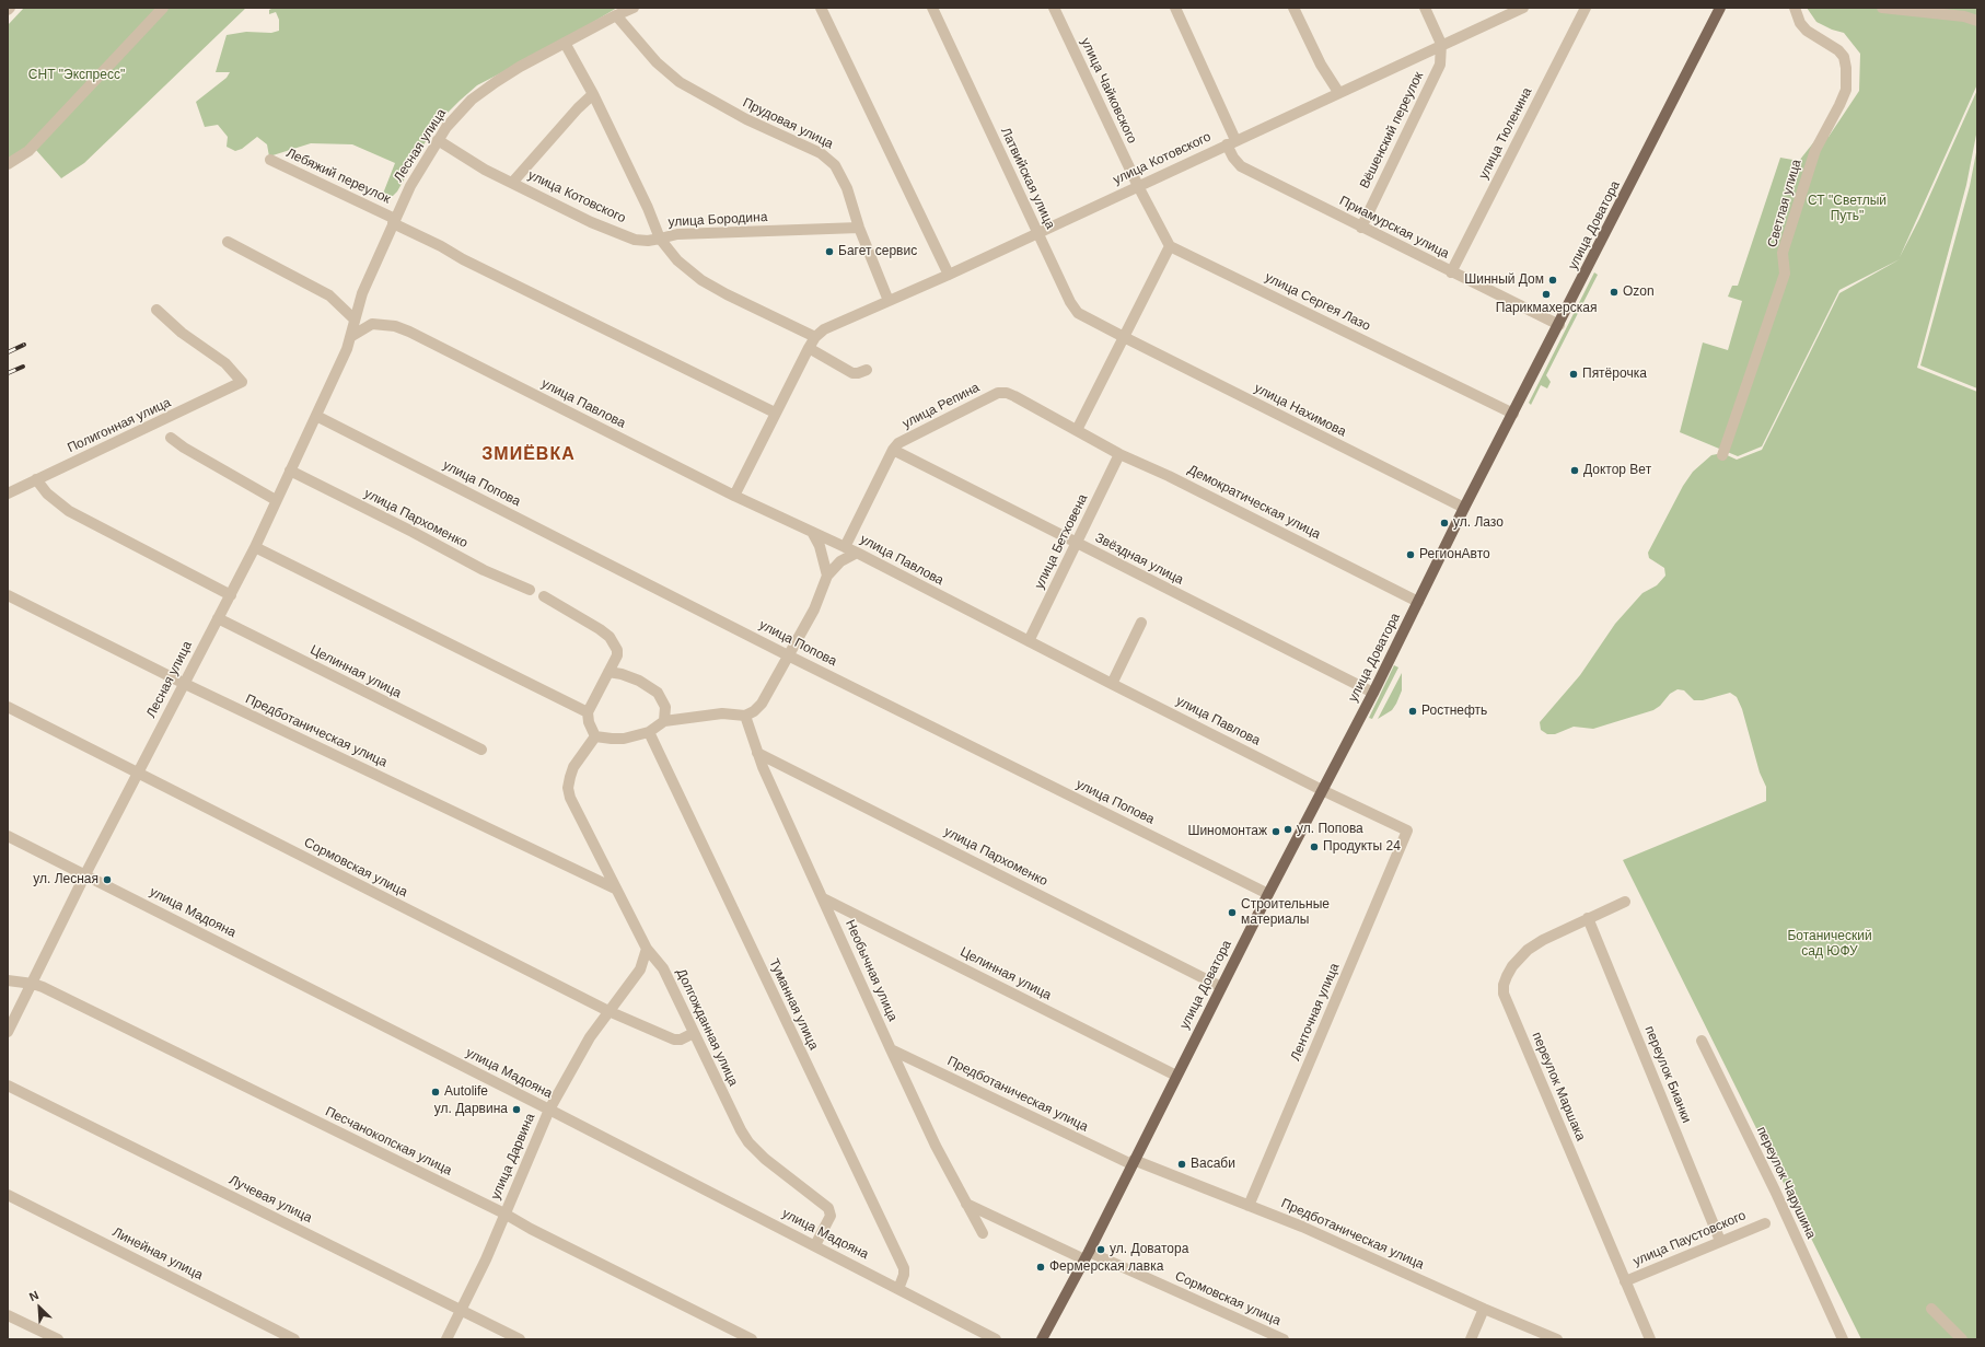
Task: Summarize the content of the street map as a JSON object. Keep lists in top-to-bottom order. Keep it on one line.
{"streets":{"main road":["улица Доватора"],"street":["улица Чайковского","Прудовая улица","Вёшенский переулок","улица Тюленина","Лесная улица","улица Котовского","Лебяжий переулок","Латвийская улица","Светлая улица","улица Бородина","Приамурская улица","улица Сергея Лазо","улица Павлова","улица Репина","улица Нахимова","Полигонная улица","улица Попова","Демократическая улица","улица Пархоменко","улица Бетховена","Звёздная улица","Целинная улица","Предботаническая улица","Сормовская улица","улица Мадояна","Необычная улица","Туманная улица","Ленточная улица","Долгожданная улица","переулок Бианки","переулок Маршака","Песчанокопская улица","улица Дарвина","переулок Чарушина","Лучевая улица","улица Паустовского","Линейная улица"]},"crossings":[["улица Чайковского","улица Котовского"],["Прудовая улица","Лесная улица"],["Прудовая улица","улица Котовского"],["Прудовая улица","улица Бородина"],["Вёшенский переулок","улица Котовского"],["Вёшенский переулок","Приамурская улица"],["улица Тюленина","Приамурская улица"],["Лесная улица","улица Котовского"],["Лесная улица","Лебяжий переулок"],["Лесная улица","улица Бородина"],["Лесная улица","улица Павлова"],["Лесная улица","улица Попова"],["Лесная улица","улица Пархоменко"],["Лесная улица","Целинная улица"],["Лесная улица","Предботаническая улица"],["Лесная улица","Сормовская улица"],["Лесная улица","улица Мадояна"],["Лесная улица","Песчанокопская улица"],["улица Котовского","Латвийская улица"],["улица Котовского","улица Бородина"],["улица Котовского","Приамурская улица"],["улица Котовского","улица Павлова"],["Латвийская улица","улица Нахимова"],["улица Доватора","Приамурская улица"],["улица Доватора","улица Сергея Лазо"],["улица Доватора","улица Павлова"],["улица Доватора","улица Нахимова"],["улица Доватора","улица Попова"],["улица Доватора","Демократическая улица"],["улица Доватора","улица Пархоменко"],["улица Доватора","Звёздная улица"],["улица Доватора","Целинная улица"],["улица Доватора","Предботаническая улица"],["улица Доватора","Сормовская улица"],["улица Павлова","улица Репина"],["улица Павлова","улица Бетховена"],["улица Павлова","Ленточная улица"],["улица Репина","Демократическая улица"],["улица Репина","Звёздная улица"],["Демократическая улица","улица Бетховена"],["улица Пархоменко","Необычная улица"],["улица Бетховена","Звёздная улица"],["Целинная улица","Необычная улица"],["Предботаническая улица","Необычная улица"],["Предботаническая улица","Ленточная улица"],["Предботаническая улица","Долгожданная улица"],["Сормовская улица","Необычная улица"],["Сормовская улица","Долгожданная улица"],["Сормовская улица","улица Дарвина"],["улица Мадояна","Туманная улица"],["улица Мадояна","Долгожданная улица"],["улица Мадояна","улица Дарвина"],["Туманная улица","Долгожданная улица"],["Долгожданная улица","улица Дарвина"],["переулок Бианки","переулок Маршака"],["переулок Бианки","улица Паустовского"],["переулок Маршака","улица Паустовского"],["Песчанокопская улица","улица Дарвина"],["улица Дарвина","Лучевая улица"]],"districts":["ЗМИЁВКА"],"parks":["СНТ \"Экспресс\"","СТ \"Светлый Путь\"","Ботанический сад ЮФУ"],"places":["Багет сервис","Шинный Дом","Ozon","Парикмахерская","Пятёрочка","Доктор Вет","ул. Лазо","РегионАвто","Ростнефть","ул. Попова","Шиномонтаж","Продукты 24","ул. Лесная","Строительные материалы","Autolife","ул. Дарвина","Васаби","ул. Доватора","Фермерская лавка"],"north":"top left"}
